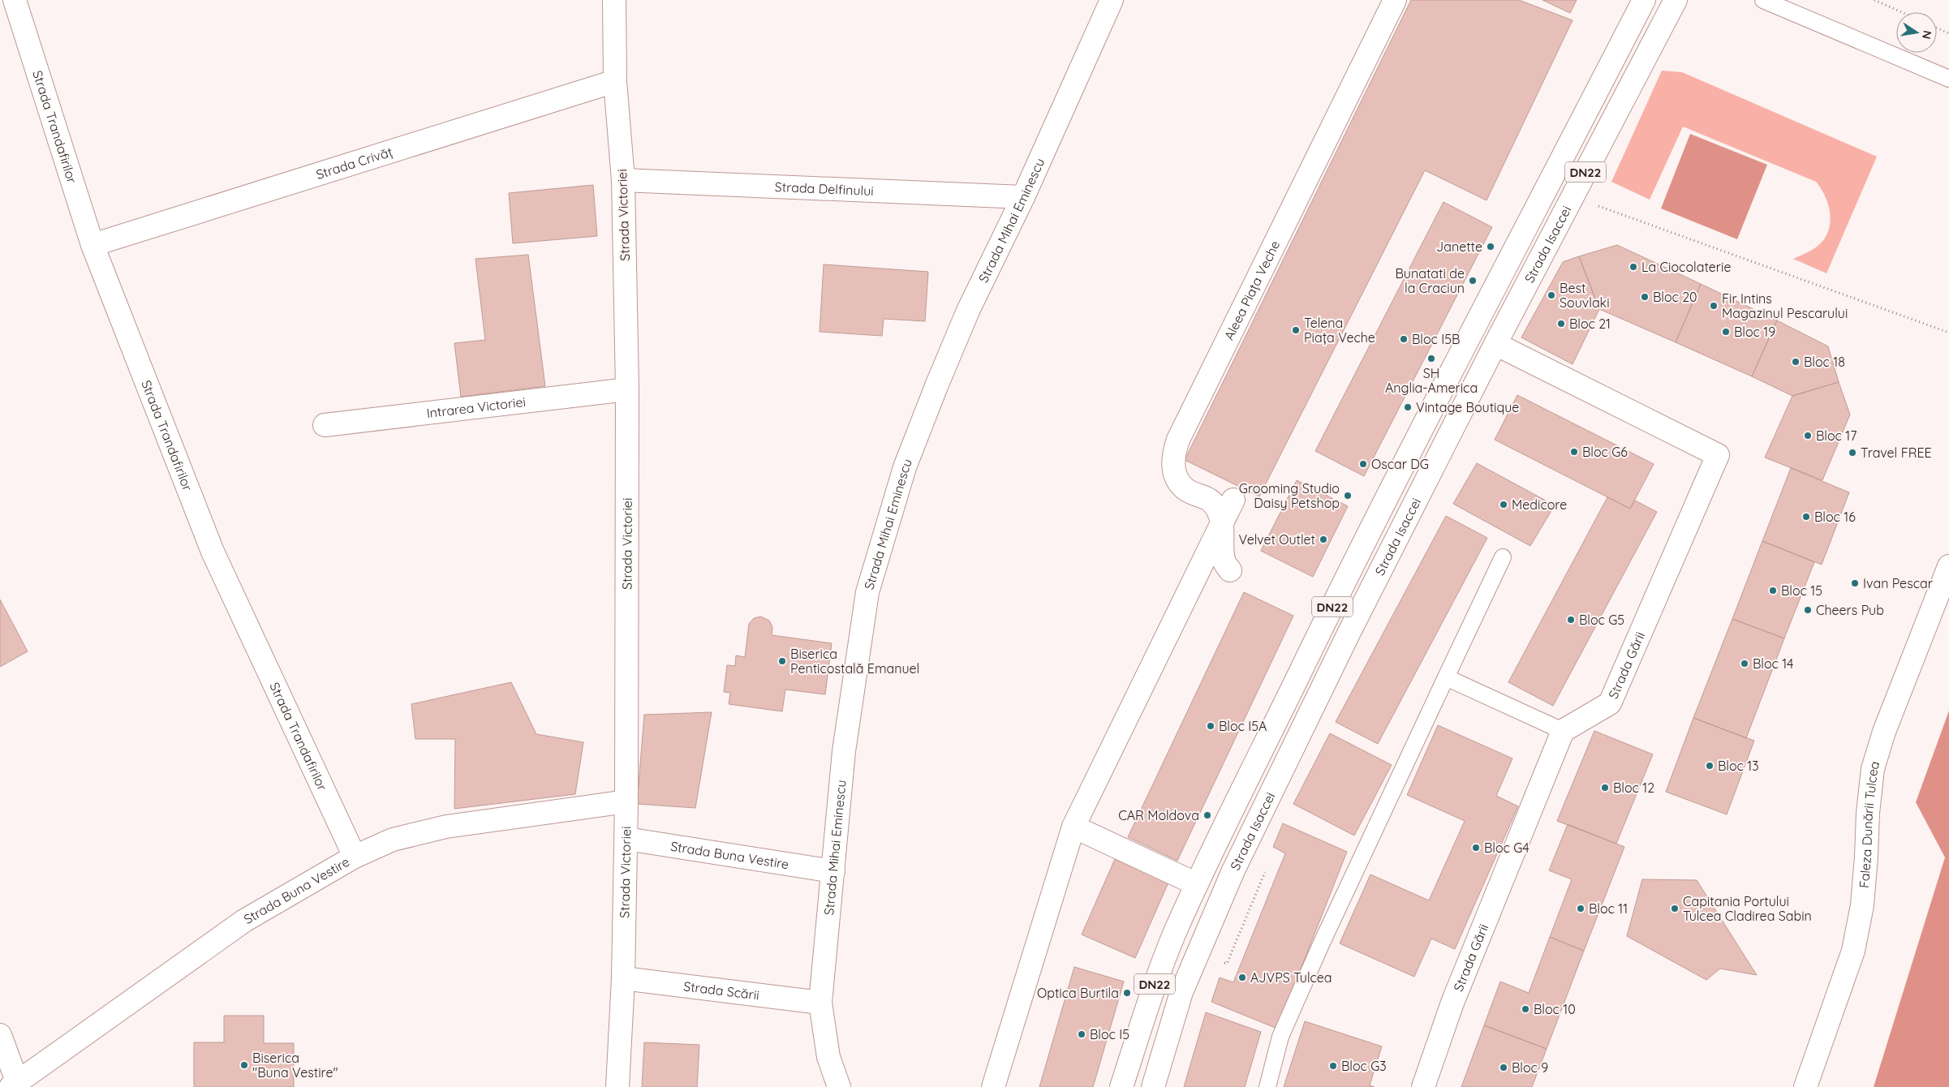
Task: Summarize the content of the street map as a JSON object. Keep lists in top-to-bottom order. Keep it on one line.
{"streets":{"street":["Strada Trandafirilor","Strada Crivăț","DN22","Strada Delfinului","Strada Victoriei","Strada Mihai Eminescu","Strada Isaccei","Aleea Piața Veche","Intrarea Victoriei","Strada Gării","Faleza Dunării Tulcea","Strada Buna Vestire","Strada Scării"]},"crossings":[["Strada Trandafirilor","Strada Crivăț"],["Strada Trandafirilor","Strada Buna Vestire"],["Strada Crivăț","Strada Victoriei"],["Strada Delfinului","Strada Victoriei"],["Strada Delfinului","Strada Mihai Eminescu"],["Strada Victoriei","Intrarea Victoriei"],["Strada Victoriei","Strada Buna Vestire"],["Strada Victoriei","Strada Scării"],["Strada Mihai Eminescu","Strada Buna Vestire"],["Strada Mihai Eminescu","Strada Scării"],["Strada Isaccei","Strada Gării"]],"places":["Janette","La Ciocolaterie","Bunatati de la Craciun","Best Souvlaki","Bloc 20","Fir Intins Magazinul Pescarului","Bloc 21","Telena Piața Veche","Bloc 19","Bloc I5B","SH Anglia-America","Bloc 18","Vintage Boutique","Bloc 17","Bloc G6","Travel FREE","Oscar DG","Grooming Studio Daisy Petshop","Medicore","Bloc 16","Velvet Outlet","Ivan Pescar","Bloc 15","Cheers Pub","Bloc G5","Biserica Penticostală Emanuel","Bloc 14","Bloc I5A","Bloc 13","Bloc 12","CAR Moldova","Bloc G4","Bloc 11","Capitania Portului Tulcea Cladirea Sabin","AJVPS Tulcea","Optica Burtila","Bloc 10","Bloc I5","Biserica \"Buna Vestire\"","Bloc G3","Bloc 9"],"north":"right"}
